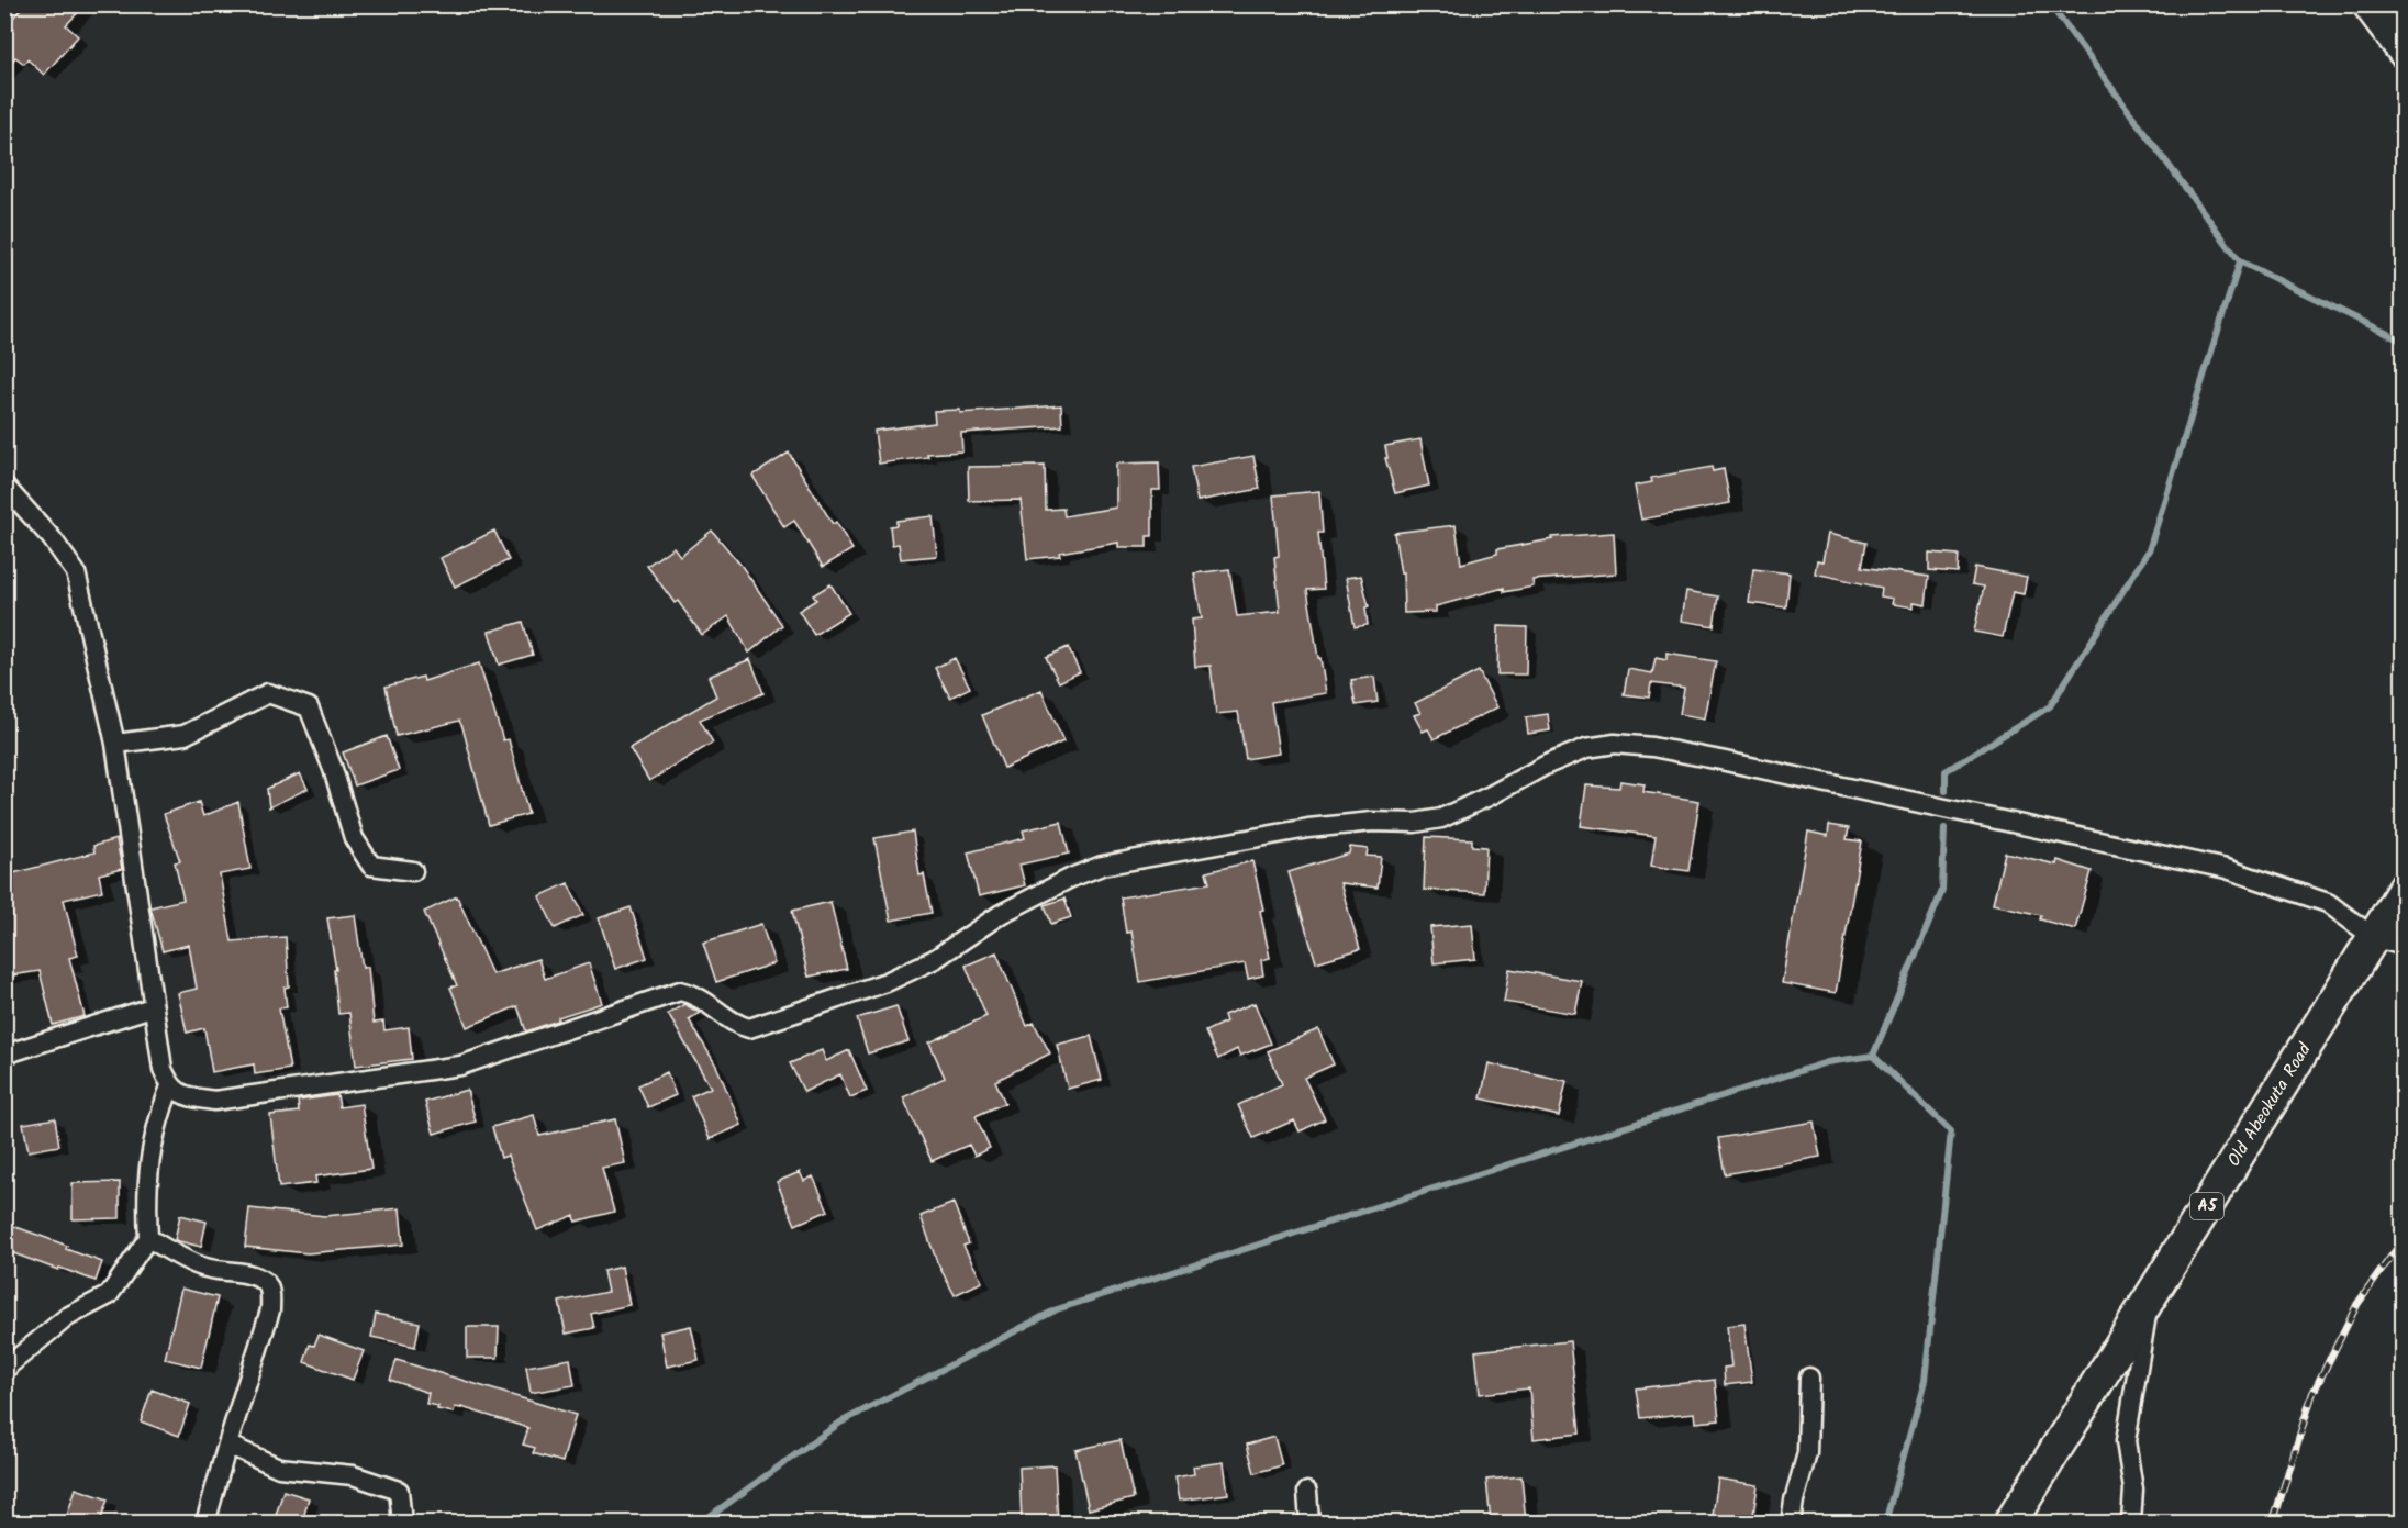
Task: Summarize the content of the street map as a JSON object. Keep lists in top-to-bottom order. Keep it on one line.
{"streets":{"highway":["Old Abeokuta Road","A5"]}}
